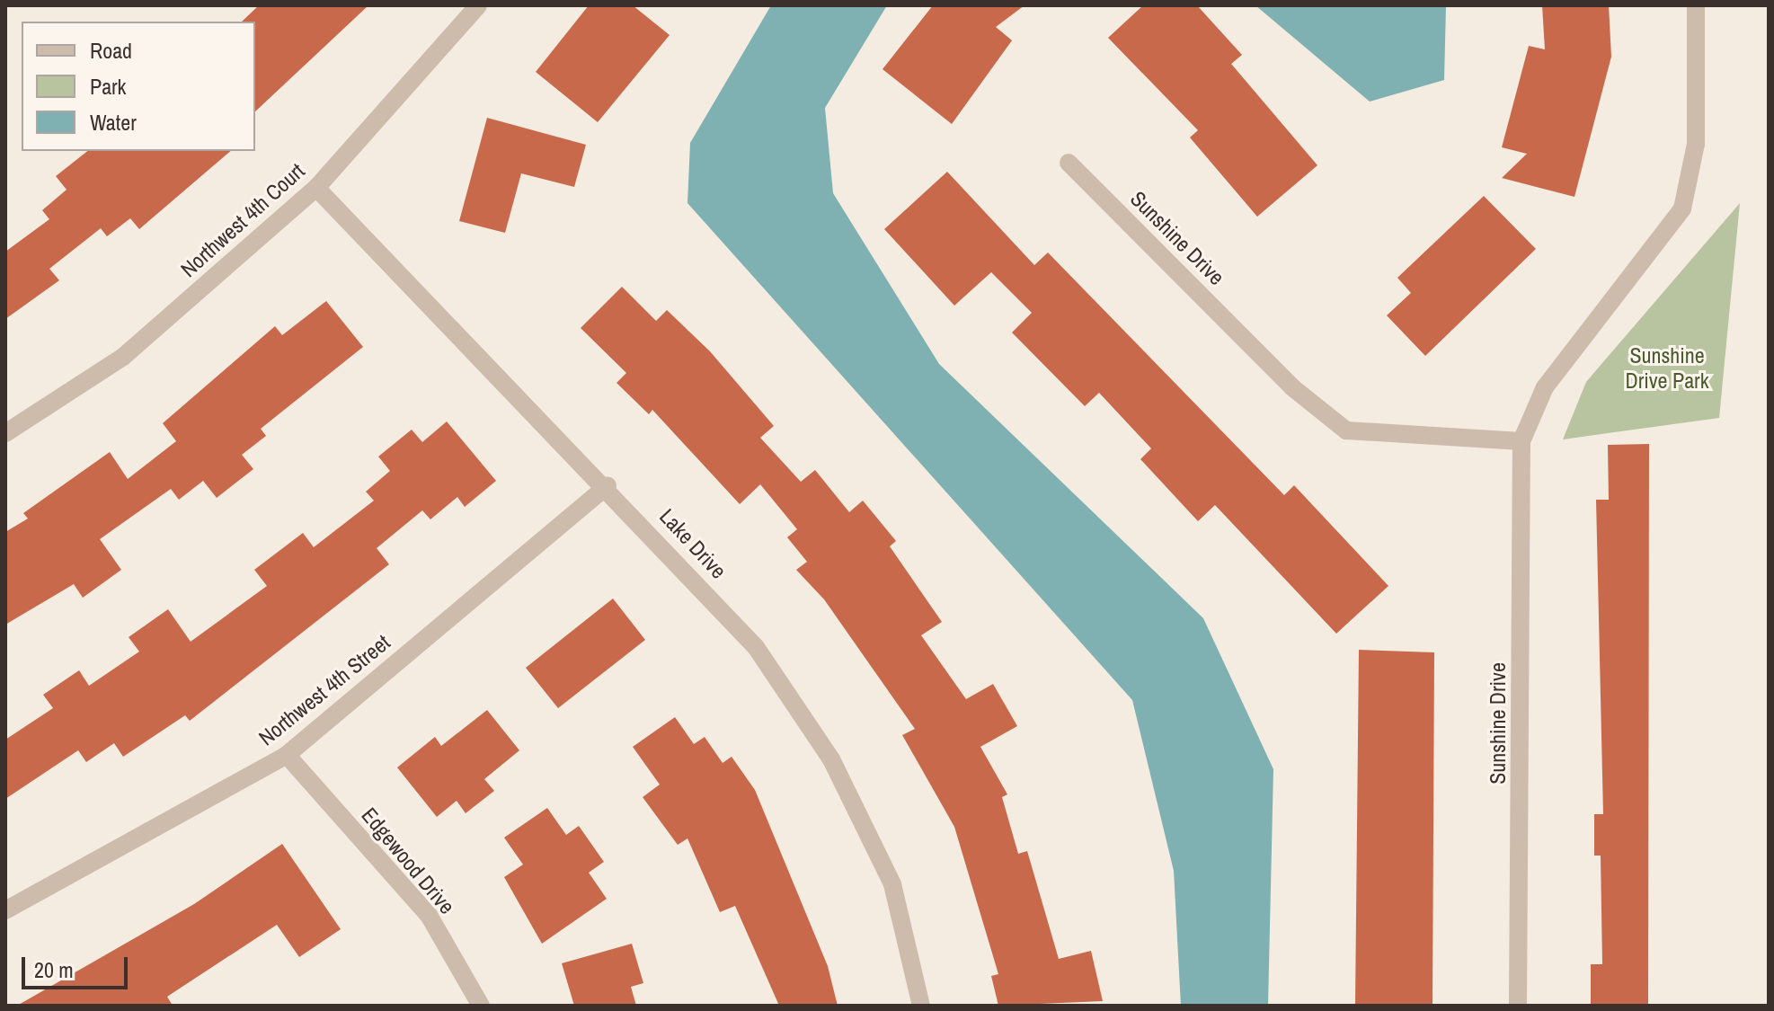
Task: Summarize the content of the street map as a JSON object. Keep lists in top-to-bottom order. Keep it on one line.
{"streets":{"street":["Northwest 4th Court","Sunshine Drive","Lake Drive","Northwest 4th Street","Edgewood Drive"]},"crossings":[["Northwest 4th Court","Lake Drive"],["Lake Drive","Northwest 4th Street"],["Northwest 4th Street","Edgewood Drive"]],"parks":["Sunshine Drive Park"],"legend":["Road","Park","Water"],"scale_bar":"20 m"}
